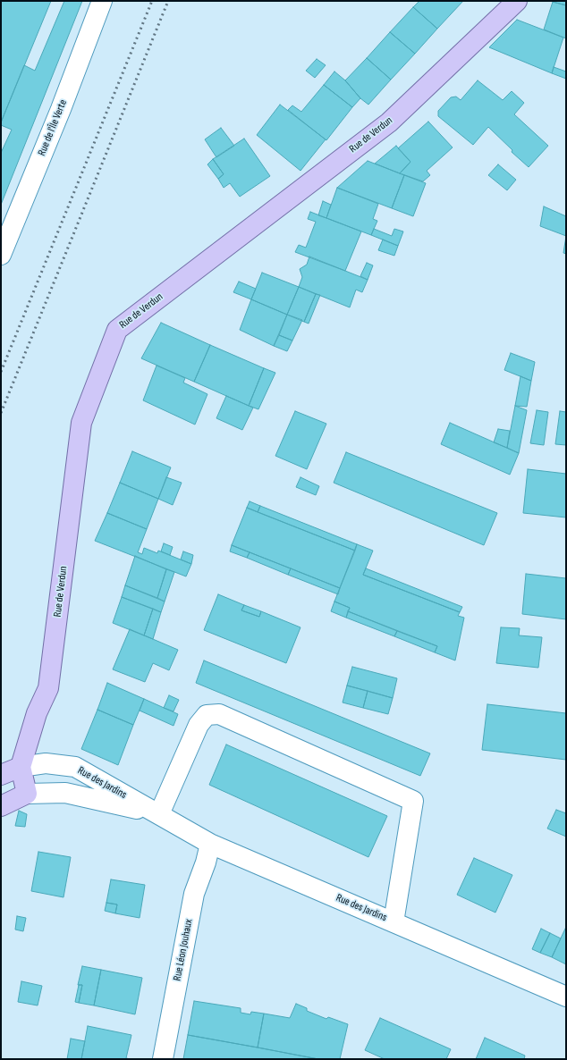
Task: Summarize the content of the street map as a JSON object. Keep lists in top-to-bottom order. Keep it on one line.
{"streets":{"main road":["Rue de Verdun"],"street":["Rue de l'Île Verte","Rue des Jardins","Rue Léon Jouhaux"]},"crossings":[["Rue de Verdun","Rue des Jardins"],["Rue des Jardins","Rue Léon Jouhaux"]]}
